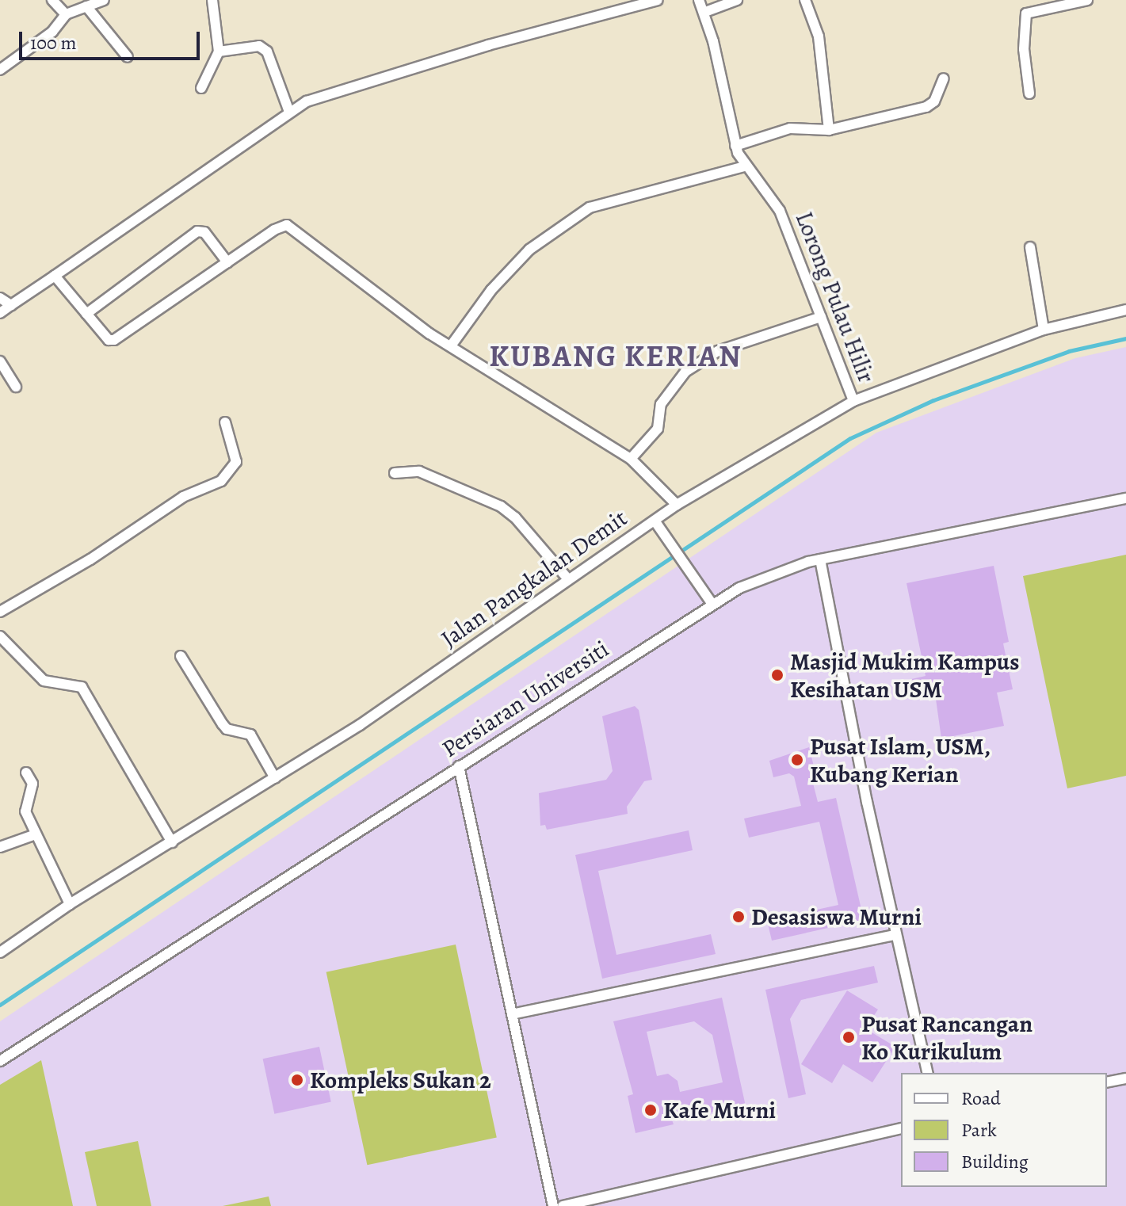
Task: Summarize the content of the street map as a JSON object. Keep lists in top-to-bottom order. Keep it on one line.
{"streets":{"street":["Lorong Pulau Hilir","Jalan Pangkalan Demit","Persiaran Universiti"]},"crossings":[["Lorong Pulau Hilir","Jalan Pangkalan Demit"]],"districts":["KUBANG KERIAN"],"places":["Masjid Mukim Kampus Kesihatan USM","Pusat Islam, USM, Kubang Kerian","Desasiswa Murni","Pusat Rancangan Ko Kurikulum","Kompleks Sukan 2","Kafe Murni"],"legend":["Road","Park","Building"],"scale_bar":"100 m"}
